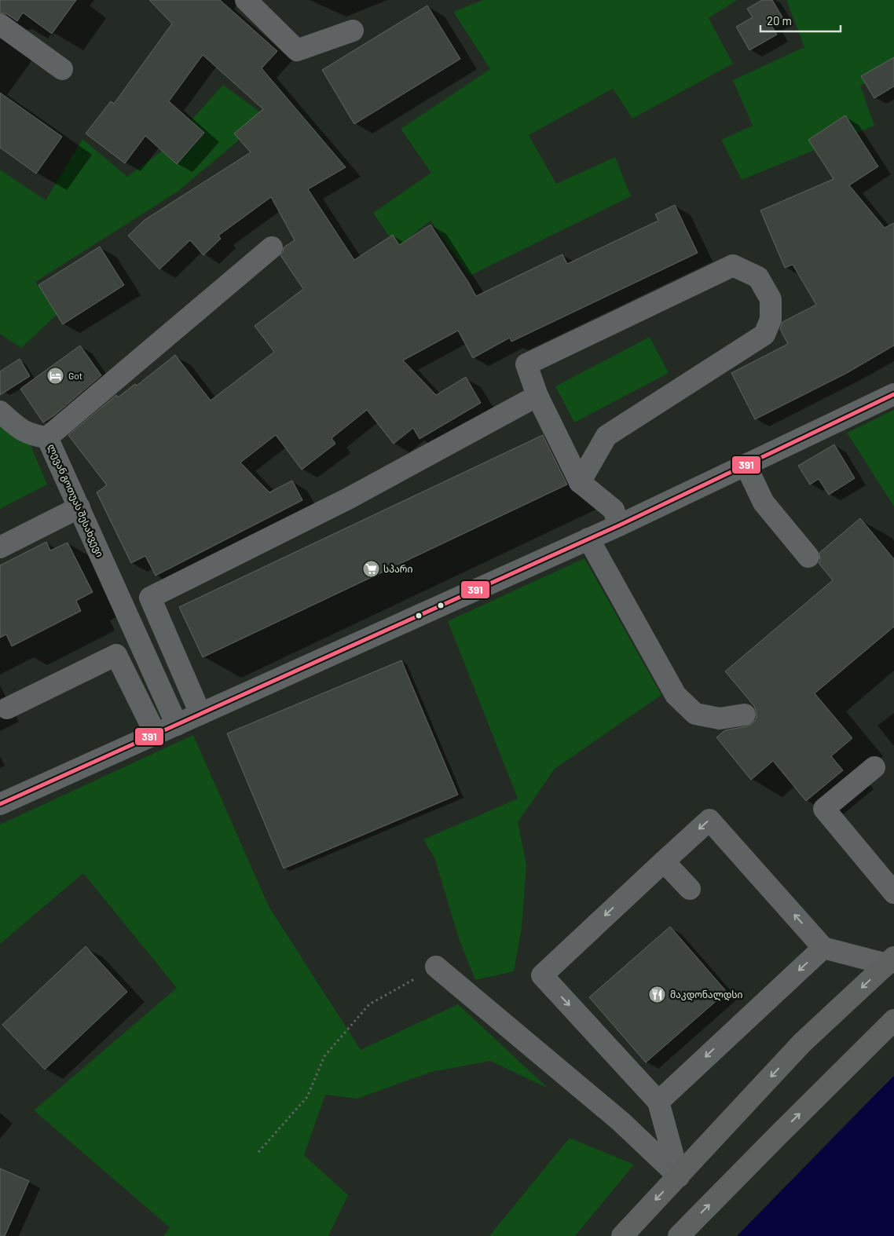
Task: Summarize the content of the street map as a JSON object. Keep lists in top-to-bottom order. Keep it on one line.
{"streets":{"street":["ლევან გოთუას შესახვევი"]},"places":{"hotel":["Got"],"supermarket":["სპარი"],"restaurant":["მაკდონალდსი"]},"lines":["transit line 391"],"scale_bar":"20 m"}
